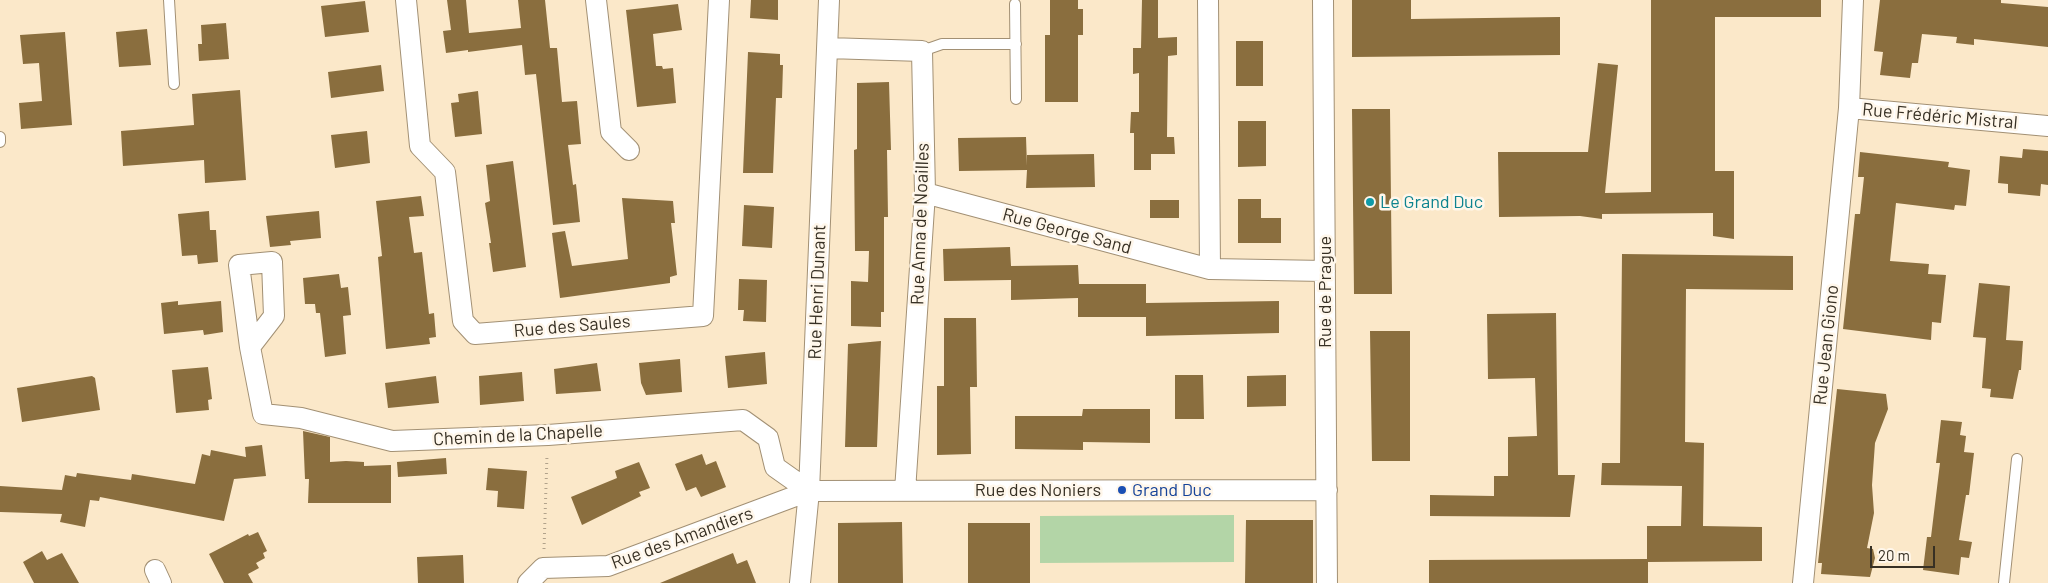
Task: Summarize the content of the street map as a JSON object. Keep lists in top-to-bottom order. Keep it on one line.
{"streets":{"street":["Rue Frédéric Mistral","Rue Anna de Noailles","Rue George Sand","Rue Henri Dunant","Rue de Prague","Rue des Saules","Rue Jean Giono","Chemin de la Chapelle","Rue des Noniers","Rue des Amandiers"]},"crossings":[["Rue Frédéric Mistral","Rue Jean Giono"],["Rue Anna de Noailles","Rue George Sand"],["Rue Anna de Noailles","Rue des Noniers"],["Rue George Sand","Rue de Prague"],["Rue Henri Dunant","Chemin de la Chapelle"],["Rue Henri Dunant","Rue des Noniers"],["Rue Henri Dunant","Rue des Amandiers"],["Rue de Prague","Rue des Noniers"],["Chemin de la Chapelle","Rue des Noniers"],["Chemin de la Chapelle","Rue des Amandiers"],["Rue des Noniers","Rue des Amandiers"]],"places":["Le Grand Duc","Grand Duc"],"scale_bar":"20 m"}
